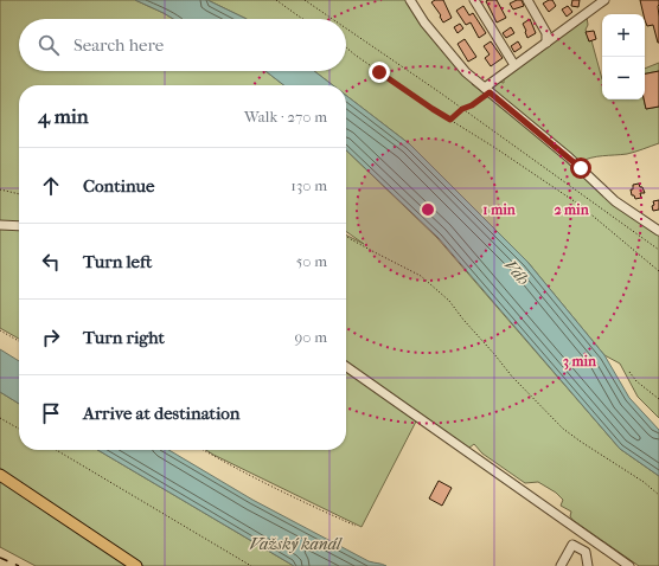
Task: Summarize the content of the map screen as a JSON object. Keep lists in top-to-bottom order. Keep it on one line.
{"water":["Váh","Važský kanál"],"page":{"map_buttons":["+","−"],"search":"Search here","heading":["4 min","Walk · 270 m"],"list":[["Continue","130 m"],["Turn left","50 m"],["Turn right","90 m"],"Arrive at destination"]},"rings":["1 min","2 min","3 min"]}
